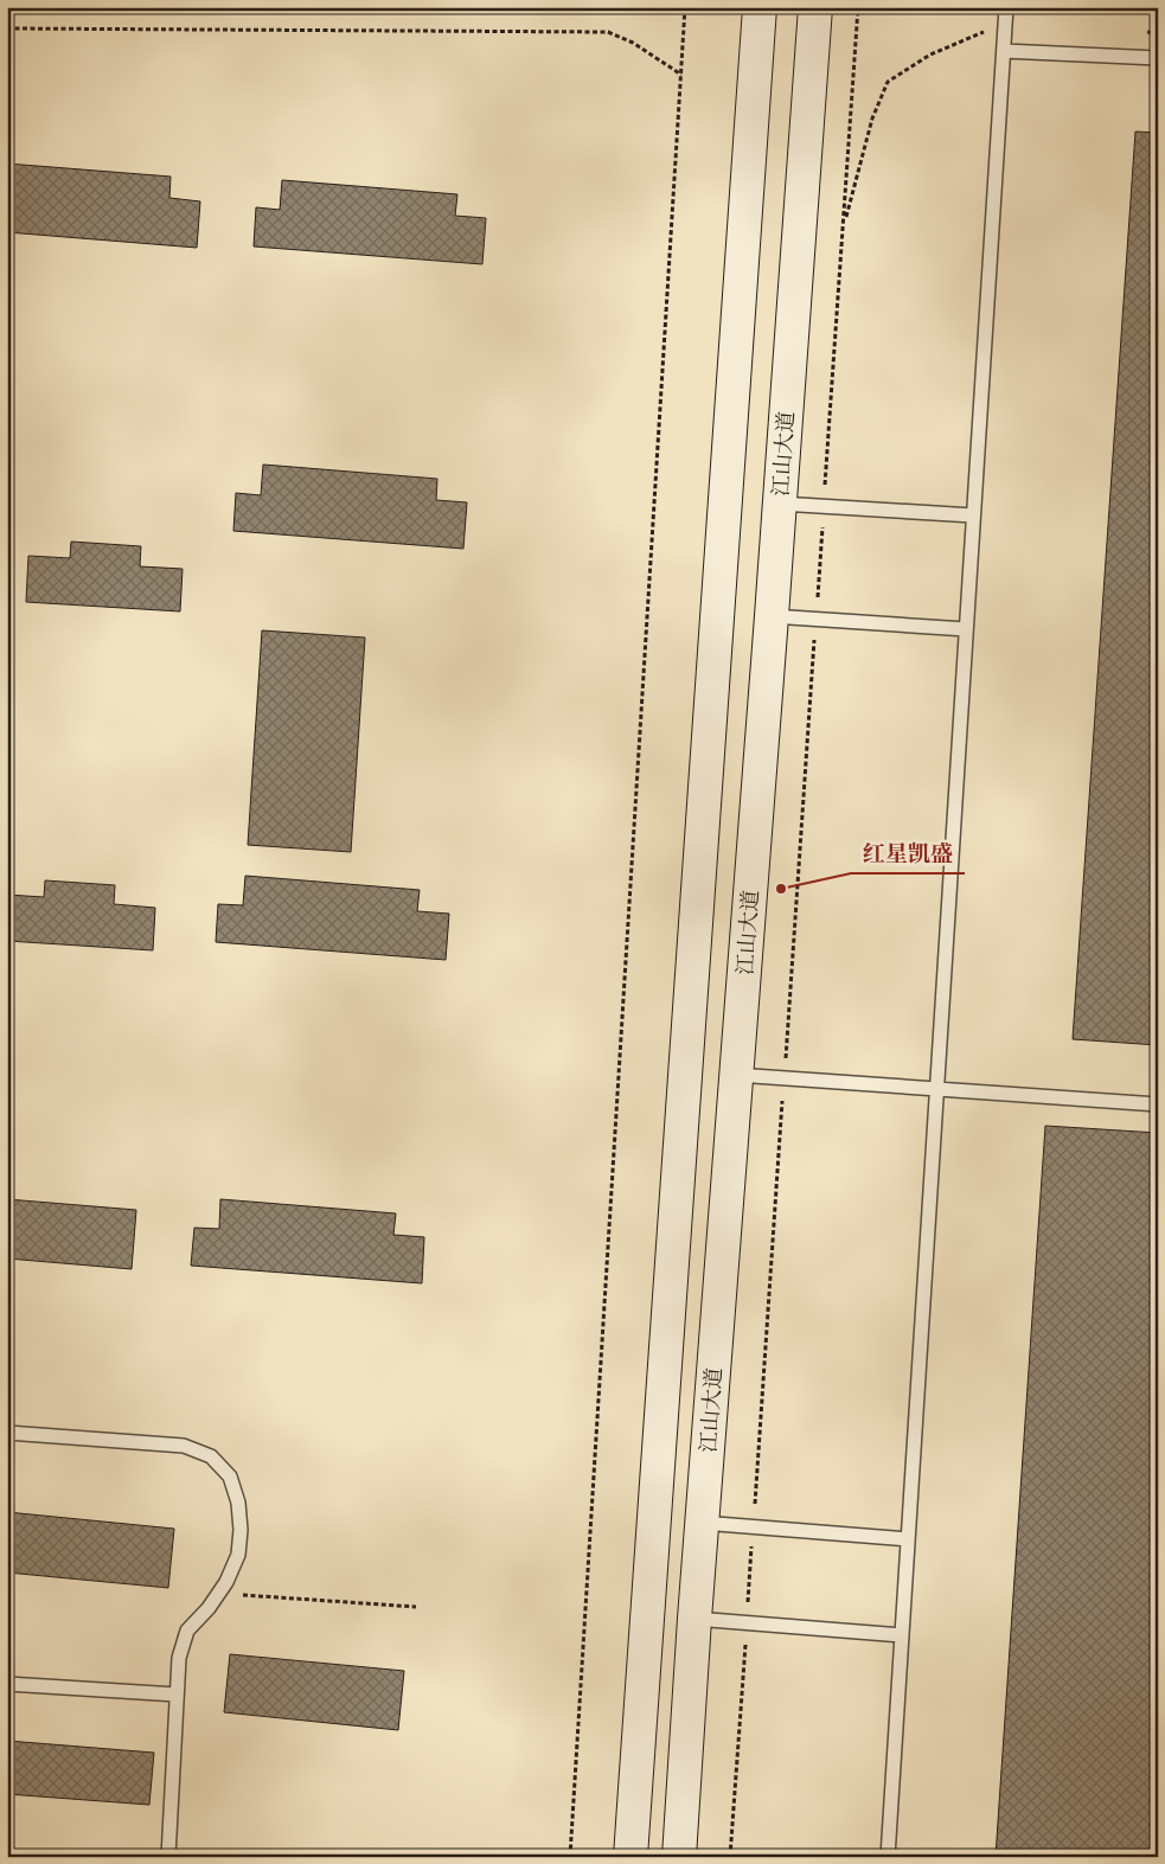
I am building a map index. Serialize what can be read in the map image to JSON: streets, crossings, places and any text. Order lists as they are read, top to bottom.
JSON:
{
  "streets": {
    "main road": ["江山大道"]
  },
  "places": ["红星凯盛"]
}
